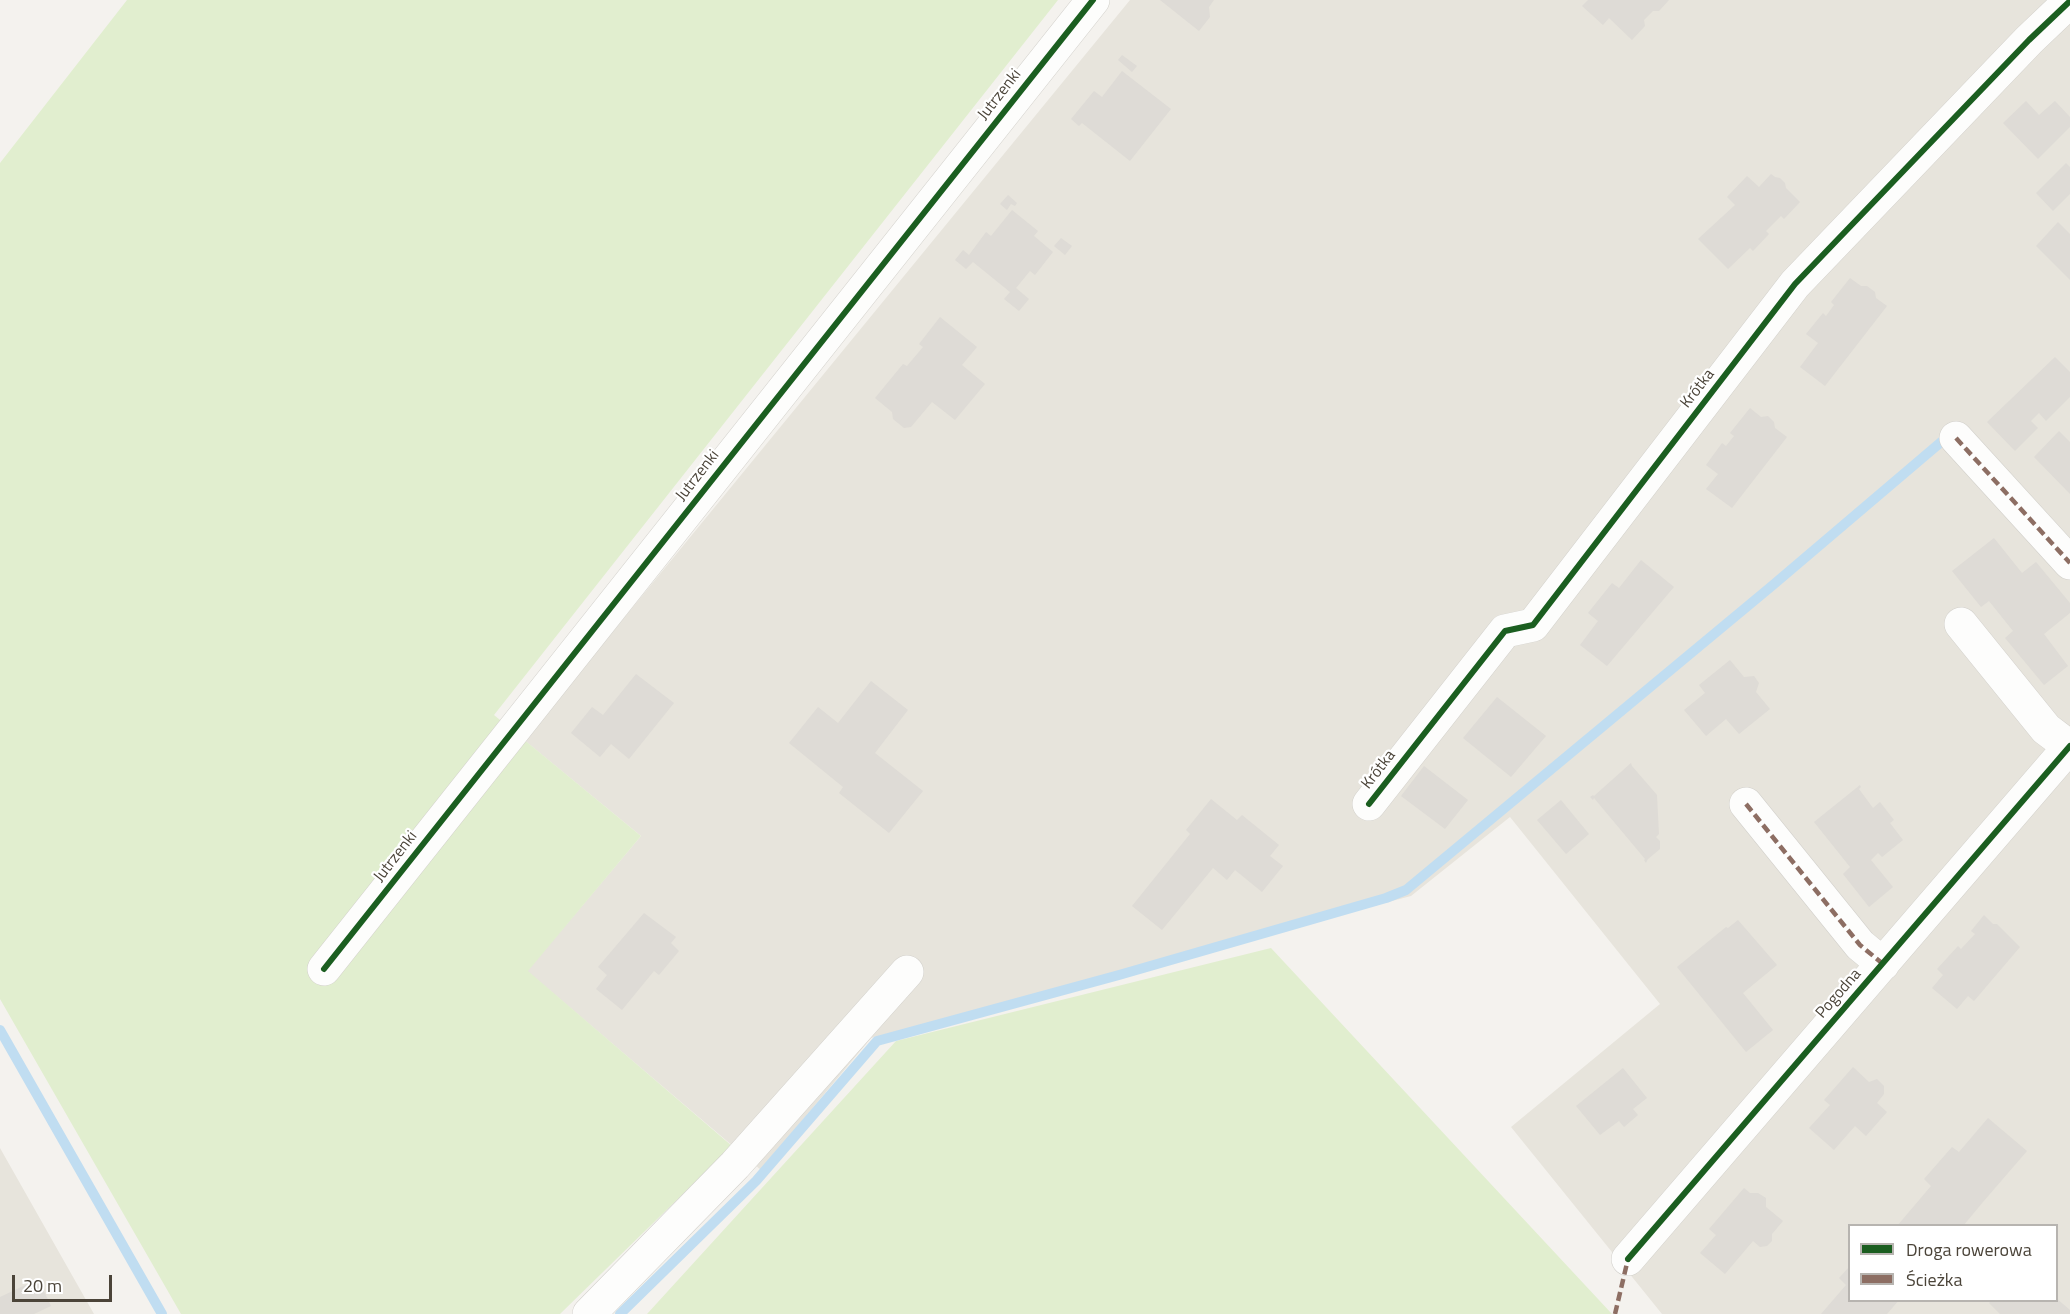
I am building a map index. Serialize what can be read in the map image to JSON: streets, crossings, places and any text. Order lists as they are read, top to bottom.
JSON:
{
  "streets": {
    "street": ["Jutrzenki", "Krótka", "Pogodna"]
  },
  "legend": ["Droga rowerowa", "Ścieżka"],
  "scale_bar": "20 m"
}
